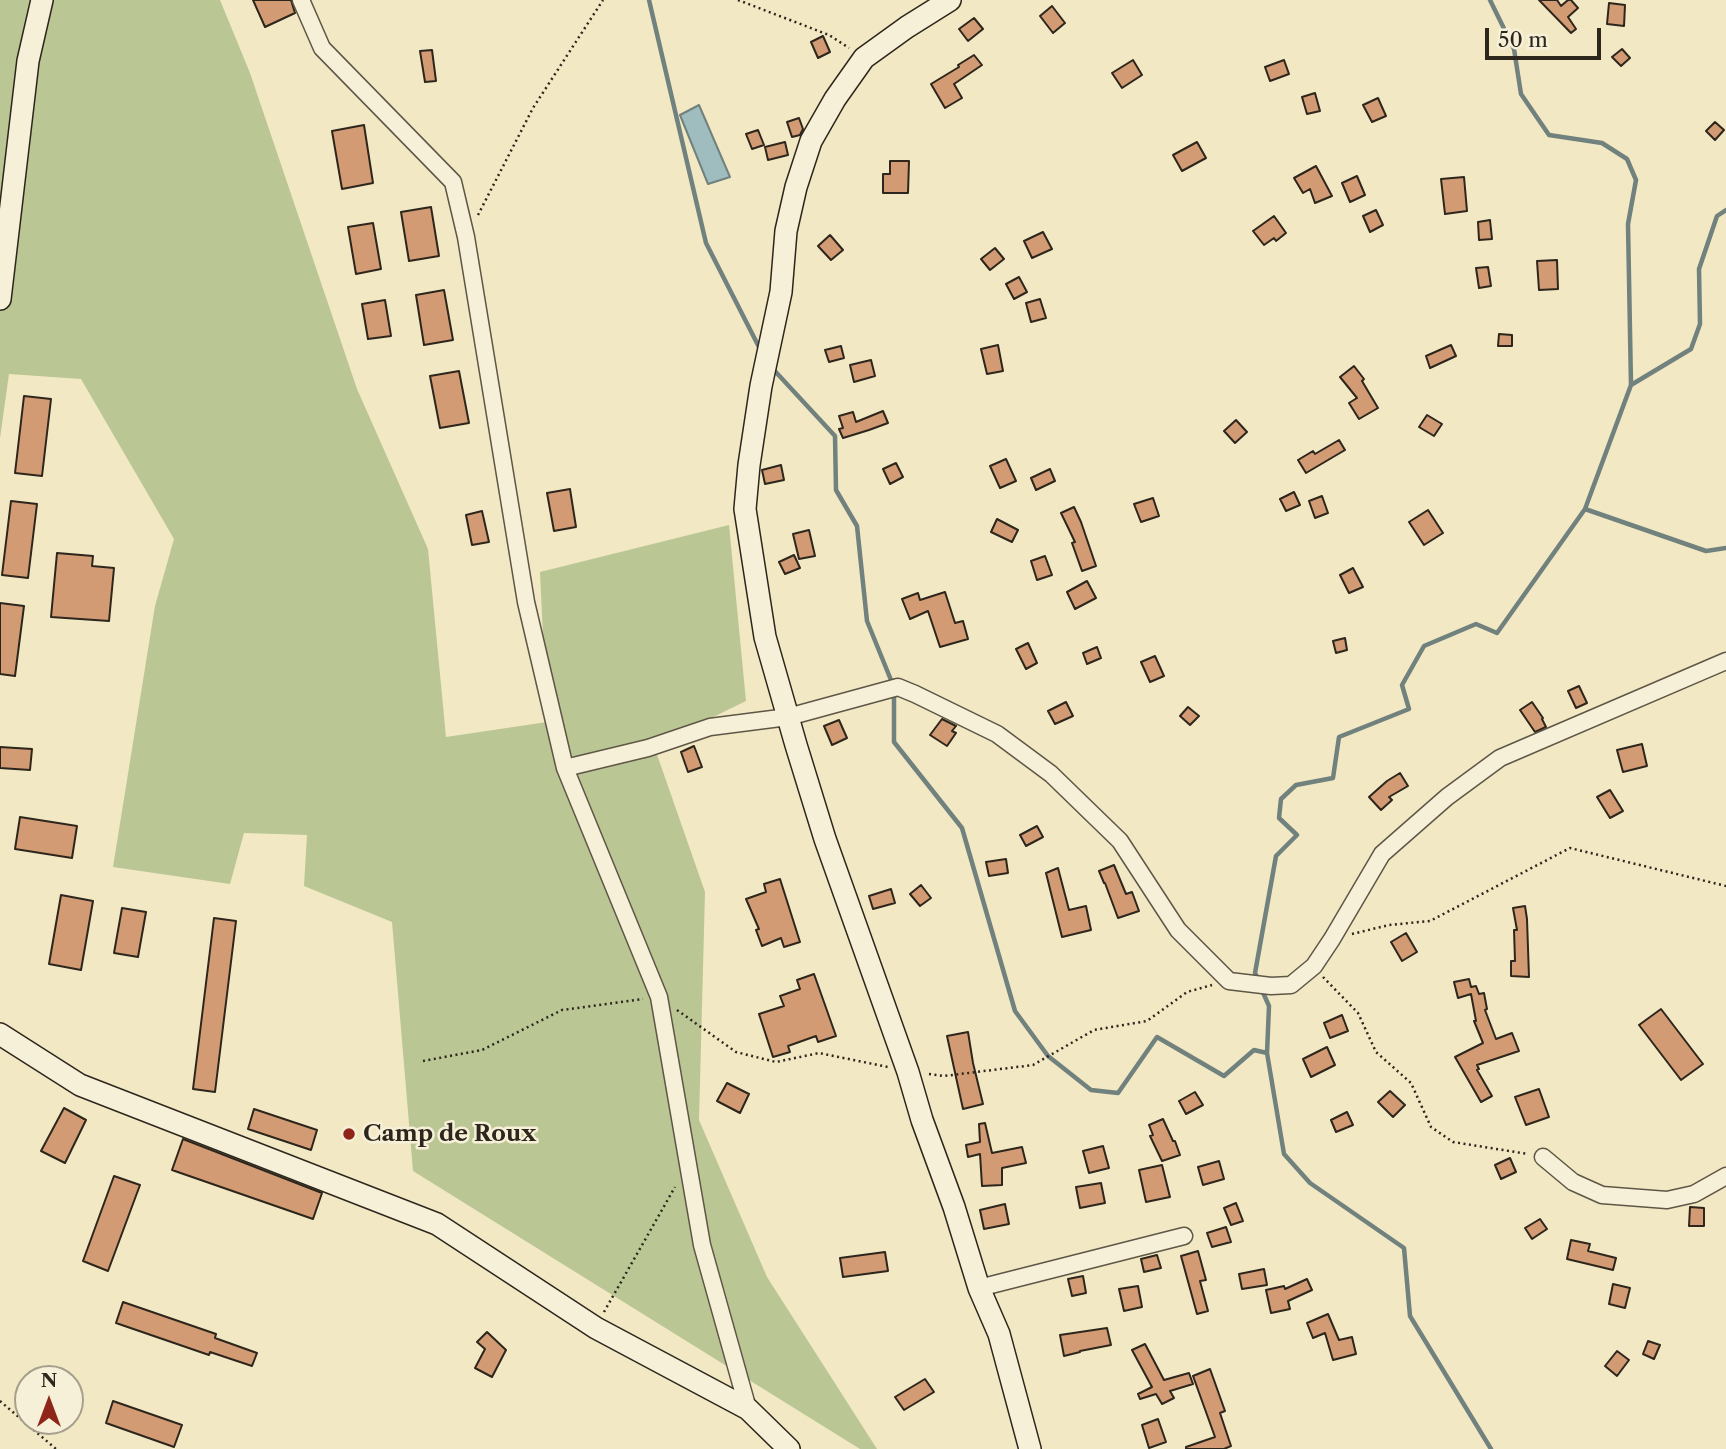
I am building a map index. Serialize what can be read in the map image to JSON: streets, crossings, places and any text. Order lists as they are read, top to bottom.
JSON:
{
  "places": ["Camp de Roux"],
  "scale_bar": "50 m",
  "north": "top"
}
